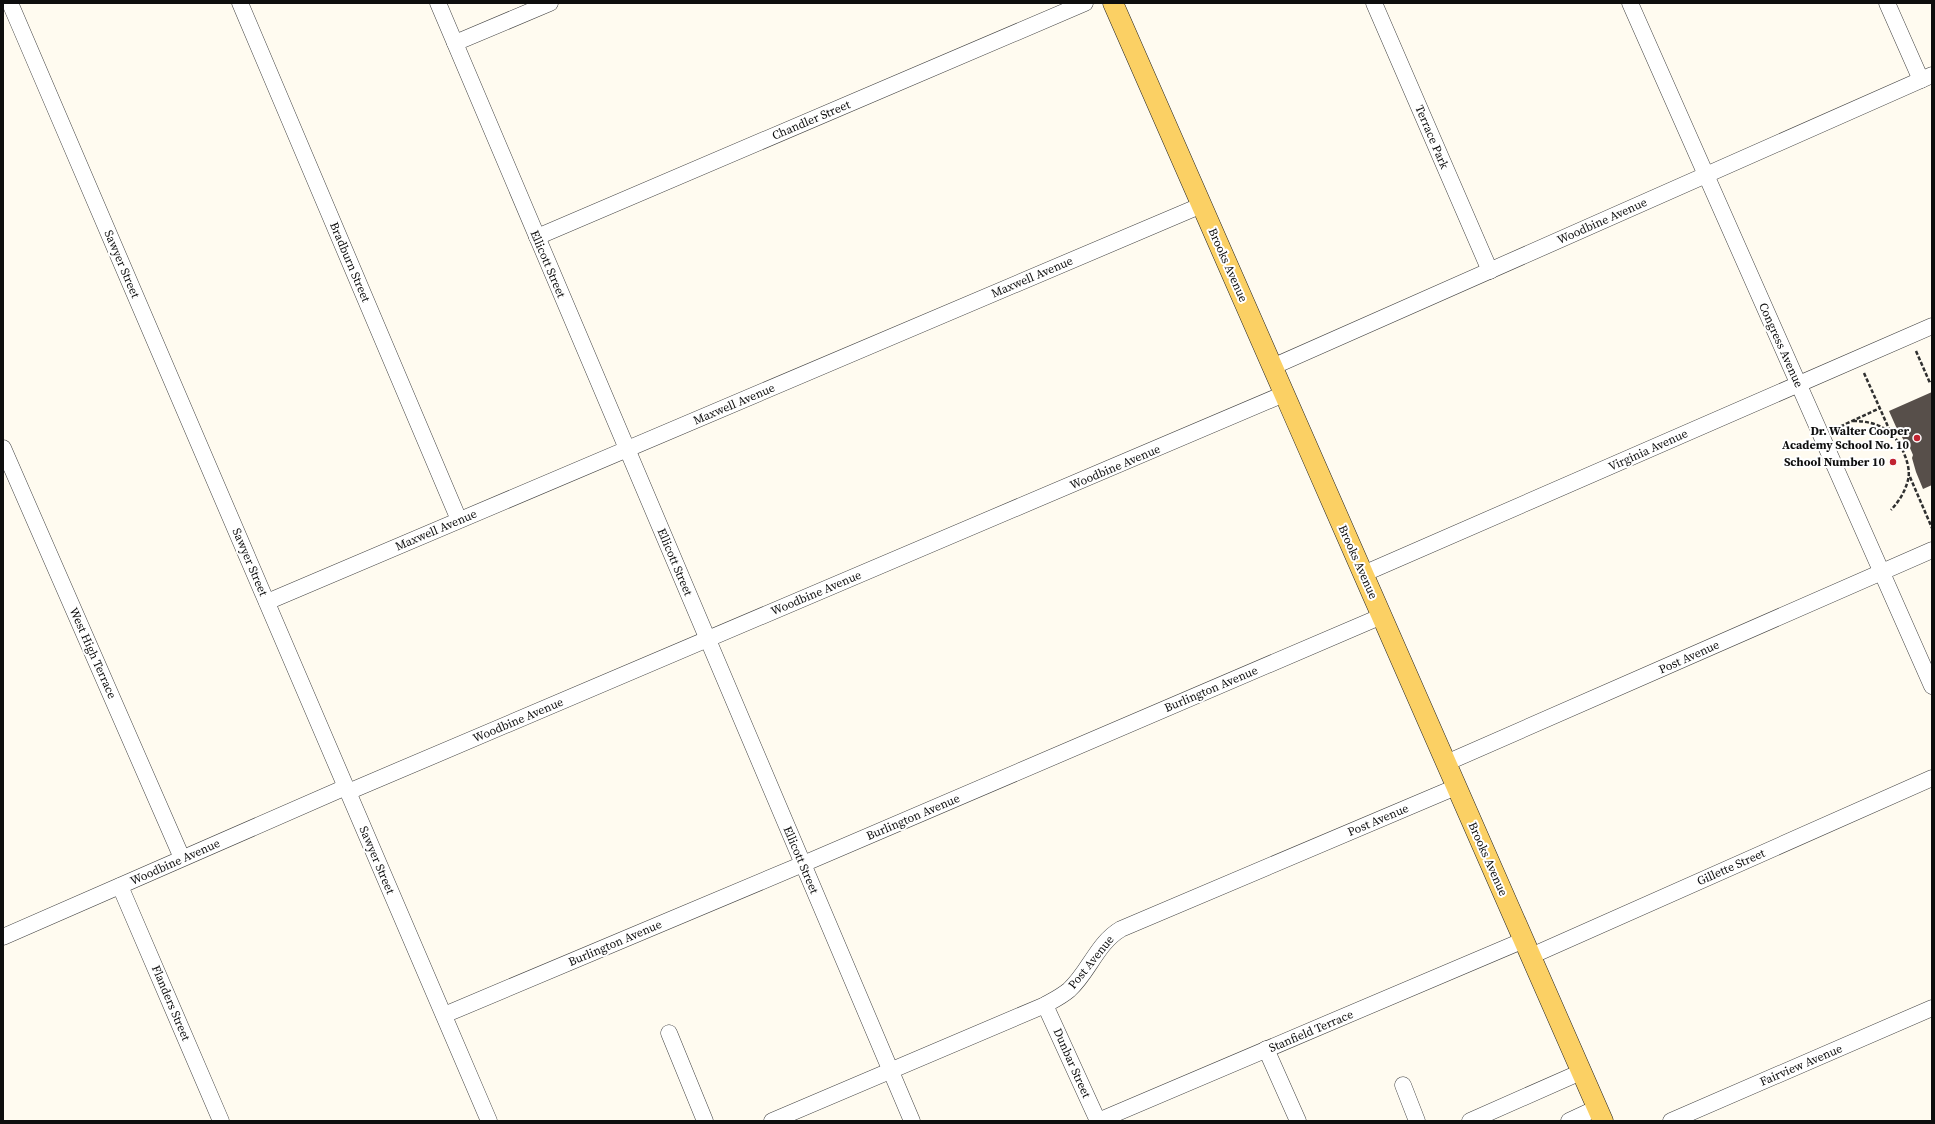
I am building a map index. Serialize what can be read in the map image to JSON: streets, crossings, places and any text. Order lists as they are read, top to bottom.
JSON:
{
  "streets": {
    "main road": ["Brooks Avenue"],
    "street": [
      "Chandler Street",
      "Terrace Park",
      "Woodbine Avenue",
      "Bradburn Street",
      "Sawyer Street",
      "Ellicott Street",
      "Maxwell Avenue",
      "Congress Avenue",
      "Virginia Avenue",
      "West High Terrace",
      "Post Avenue",
      "Burlington Avenue",
      "Gillette Street",
      "Flanders Street",
      "Stanfield Terrace",
      "Dunbar Street",
      "Fairview Avenue"
    ]
  },
  "crossings": [
    ["Chandler Street", "Ellicott Street"],
    ["Terrace Park", "Woodbine Avenue"],
    ["Woodbine Avenue", "Sawyer Street"],
    ["Woodbine Avenue", "Ellicott Street"],
    ["Woodbine Avenue", "Brooks Avenue"],
    ["Woodbine Avenue", "Congress Avenue"],
    ["Woodbine Avenue", "West High Terrace"],
    ["Woodbine Avenue", "Flanders Street"],
    ["Bradburn Street", "Maxwell Avenue"],
    ["Sawyer Street", "Maxwell Avenue"],
    ["Sawyer Street", "Burlington Avenue"],
    ["Ellicott Street", "Maxwell Avenue"],
    ["Ellicott Street", "Post Avenue"],
    ["Ellicott Street", "Burlington Avenue"],
    ["Brooks Avenue", "Maxwell Avenue"],
    ["Brooks Avenue", "Virginia Avenue"],
    ["Brooks Avenue", "Post Avenue"],
    ["Brooks Avenue", "Burlington Avenue"],
    ["Brooks Avenue", "Gillette Street"],
    ["Brooks Avenue", "Stanfield Terrace"],
    ["Congress Avenue", "Virginia Avenue"],
    ["Congress Avenue", "Post Avenue"],
    ["Post Avenue", "Dunbar Street"],
    ["Gillette Street", "Stanfield Terrace"],
    ["Stanfield Terrace", "Dunbar Street"]
  ],
  "places": ["Dr. Walter Cooper Academy School No. 10", "School Number 10"]
}
